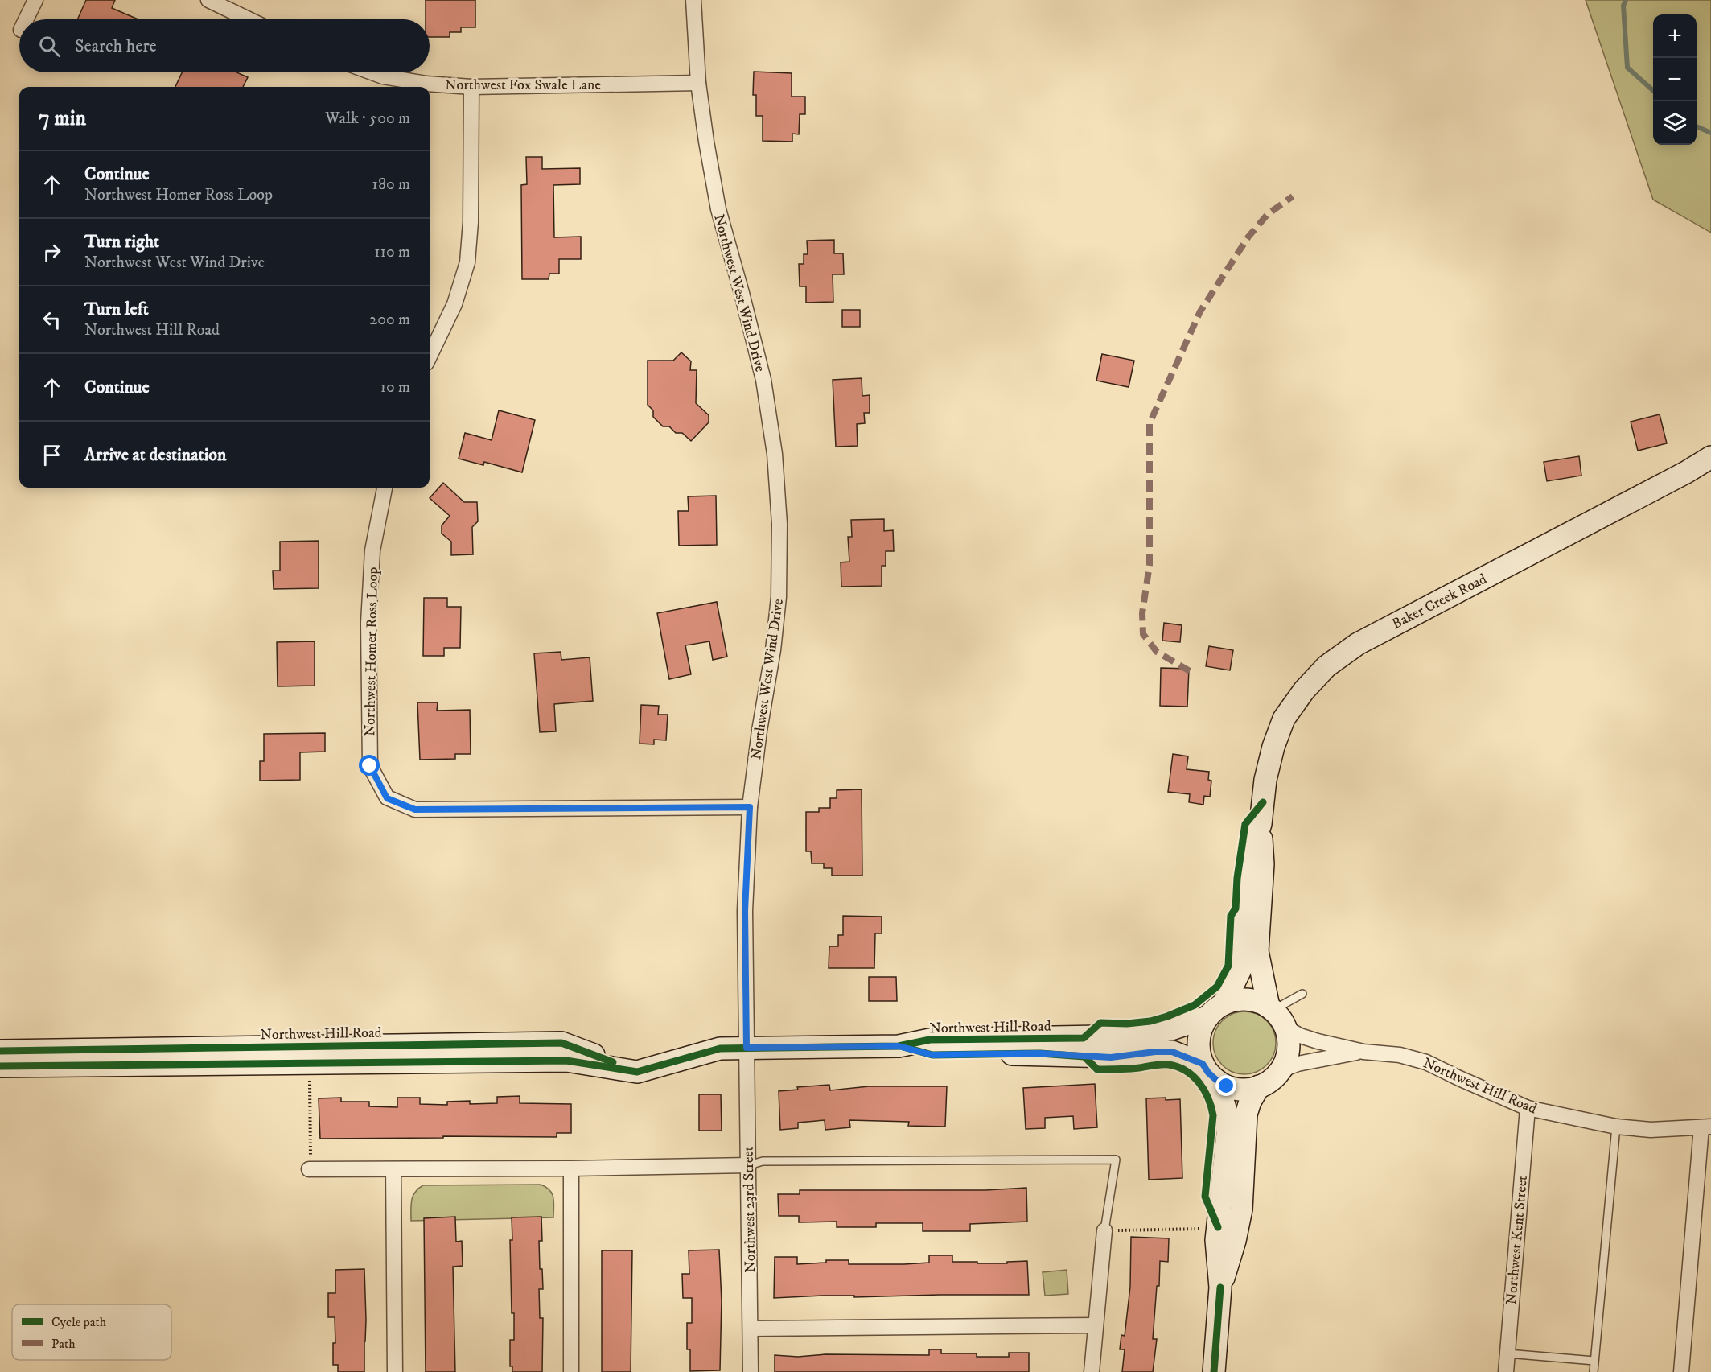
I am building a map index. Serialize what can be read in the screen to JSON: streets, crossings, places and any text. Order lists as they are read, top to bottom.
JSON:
{
  "streets": {
    "main road": ["Baker Creek Road", "Northwest Hill Road"],
    "street": [
      "Northwest Fox Swale Lane",
      "Northwest West Wind Drive",
      "Northwest Homer Ross Loop",
      "Northwest 23rd Street",
      "Northwest Kent Street"
    ]
  },
  "crossings": [
    ["Northwest Fox Swale Lane", "Northwest West Wind Drive"],
    ["Northwest West Wind Drive", "Northwest Homer Ross Loop"],
    ["Northwest West Wind Drive", "Northwest Hill Road"],
    ["Northwest West Wind Drive", "Northwest 23rd Street"],
    ["Baker Creek Road", "Northwest Hill Road"],
    ["Northwest Hill Road", "Northwest 23rd Street"],
    ["Northwest Hill Road", "Northwest Kent Street"]
  ],
  "legend": ["Cycle path", "Path"],
  "page": {
    "map_buttons": ["+", "−"],
    "search": "Search here",
    "heading": ["7 min", "Walk · 500 m"],
    "list": [
      ["Continue", "Northwest Homer Ross Loop", "180 m"],
      ["Turn right", "Northwest West Wind Drive", "110 m"],
      ["Turn left", "Northwest Hill Road", "200 m"],
      ["Continue", "10 m"],
      "Arrive at destination"
    ]
  }
}
